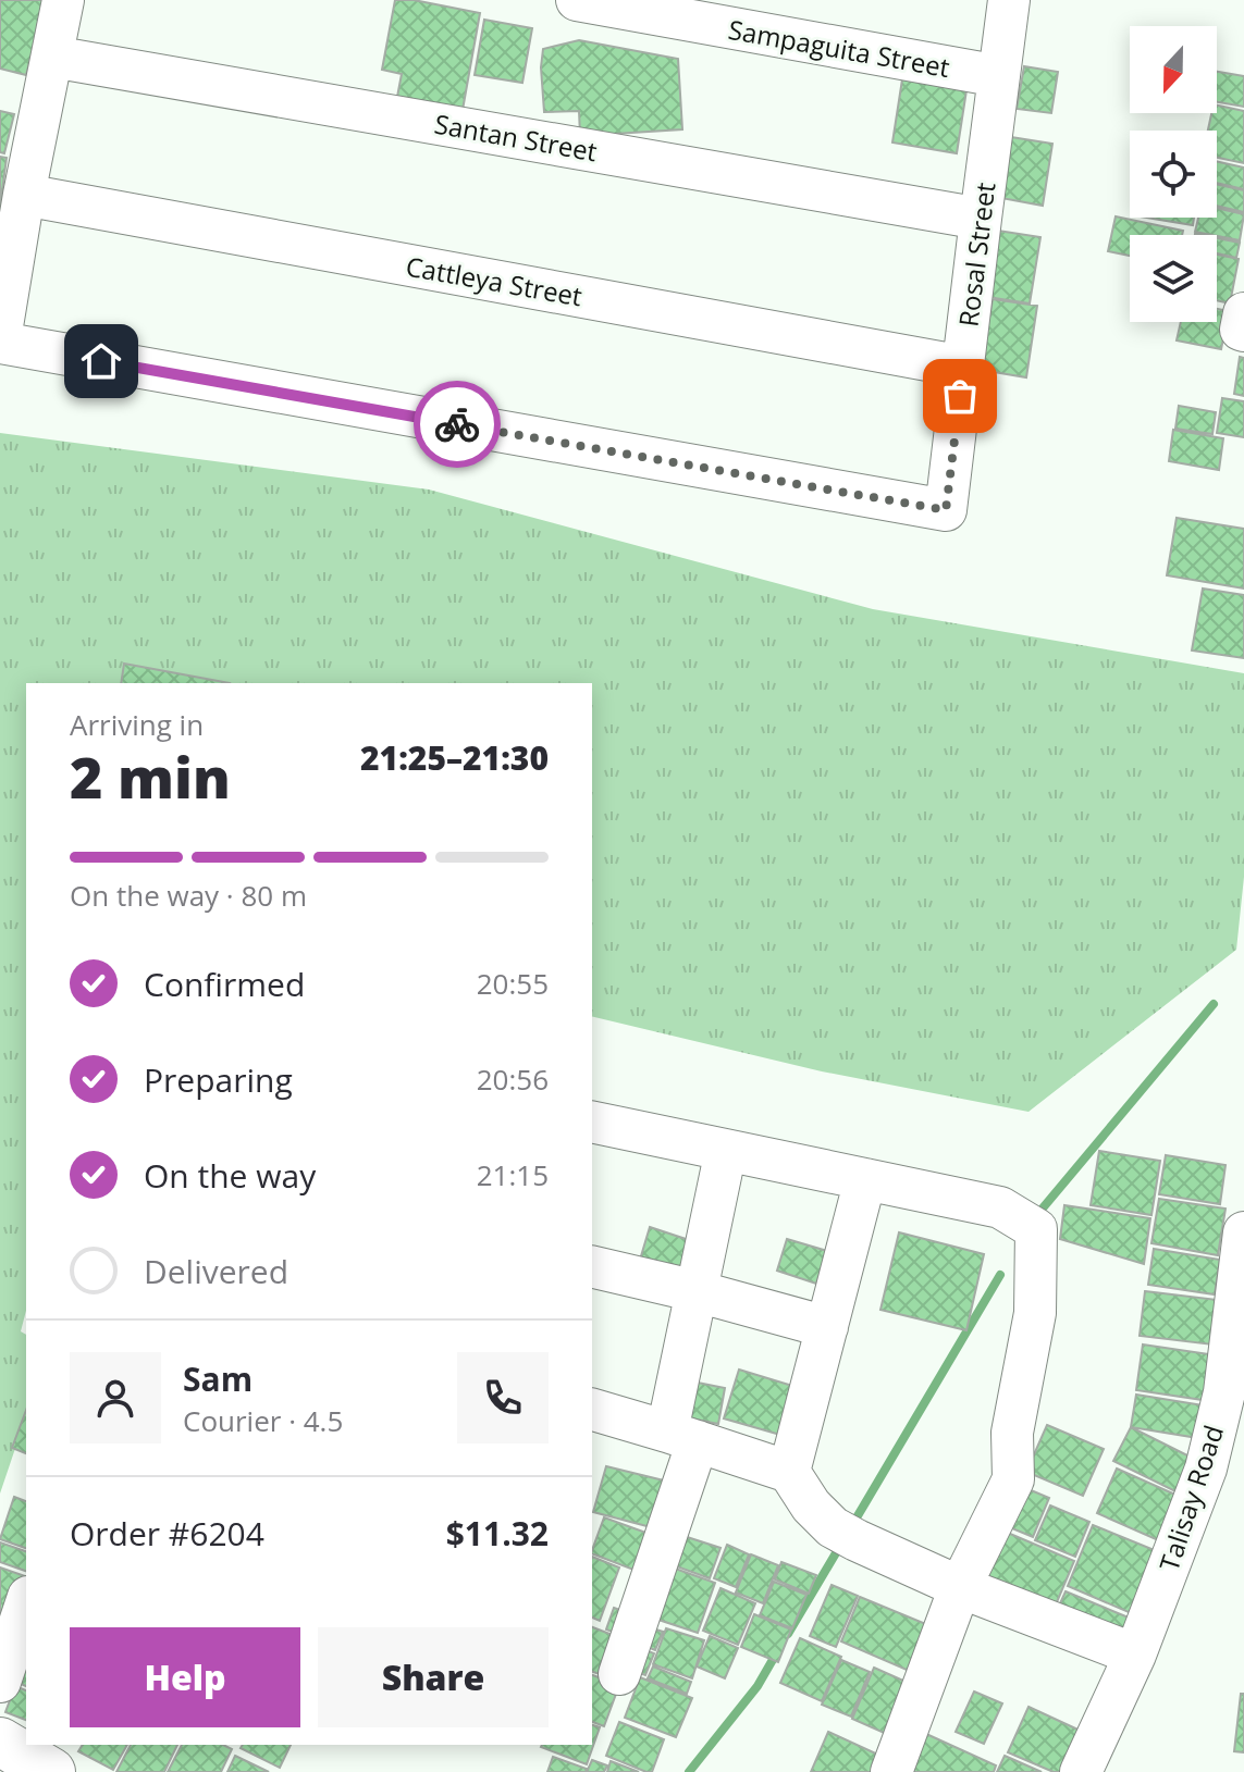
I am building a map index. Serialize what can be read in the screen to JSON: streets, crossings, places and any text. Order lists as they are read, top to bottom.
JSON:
{
  "streets": {
    "street": [
      "Sampaguita Street",
      "Santan Street",
      "Rosal Street",
      "Cattleya Street",
      "Talisay Road"
    ]
  },
  "crossings": [
    ["Sampaguita Street", "Rosal Street"],
    ["Santan Street", "Rosal Street"],
    ["Rosal Street", "Cattleya Street"]
  ],
  "north": "bottom",
  "page": {
    "heading": ["2 min", "Arriving in", "21:25–21:30"],
    "panel": [
      "Sam",
      "Courier · 4.5",
      "Order #6204",
      "$11.32"
    ],
    "bar": "On the way · 80 m",
    "list": [
      ["Confirmed", "20:55"],
      ["Preparing", "20:56"],
      ["On the way", "21:15"],
      "Delivered"
    ],
    "buttons": ["Help", "Share"]
  }
}
